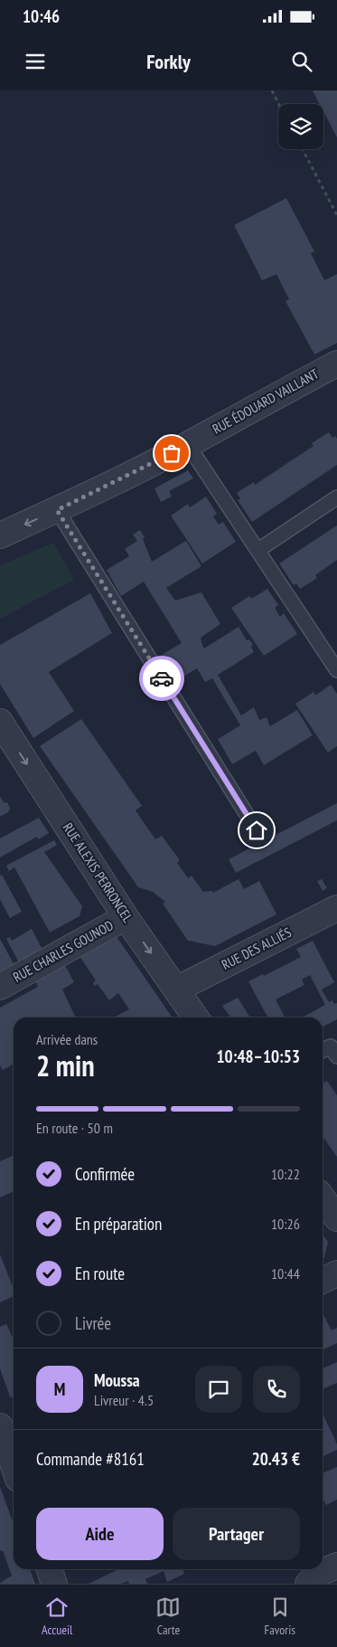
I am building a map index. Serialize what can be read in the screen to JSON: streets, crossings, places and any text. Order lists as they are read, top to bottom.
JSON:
{
  "streets": {
    "street": [
      "RUE ÉDOUARD VAILLANT",
      "RUE ALEXIS PERRONCEL",
      "RUE DES ALLIÉS",
      "RUE CHARLES GOUNOD"
    ]
  },
  "crossings": [
    ["RUE ALEXIS PERRONCEL", "RUE DES ALLIÉS"],
    ["RUE ALEXIS PERRONCEL", "RUE CHARLES GOUNOD"]
  ],
  "one_way": ["RUE ALEXIS PERRONCEL"],
  "page": {
    "status": "10:46",
    "header": "Forkly",
    "heading": ["2 min", "Arrivée dans", "10:48–10:53"],
    "panel": [
      "Moussa",
      "Livreur · 4.5",
      "Commande #8161",
      "20.43 €"
    ],
    "bar": "En route · 50 m",
    "list": [
      ["Confirmée", "10:22"],
      ["En préparation", "10:26"],
      ["En route", "10:44"],
      "Livrée"
    ],
    "round": "M",
    "buttons": ["Aide", "Partager"],
    "tabs": ["Accueil", "Carte", "Favoris"]
  }
}
